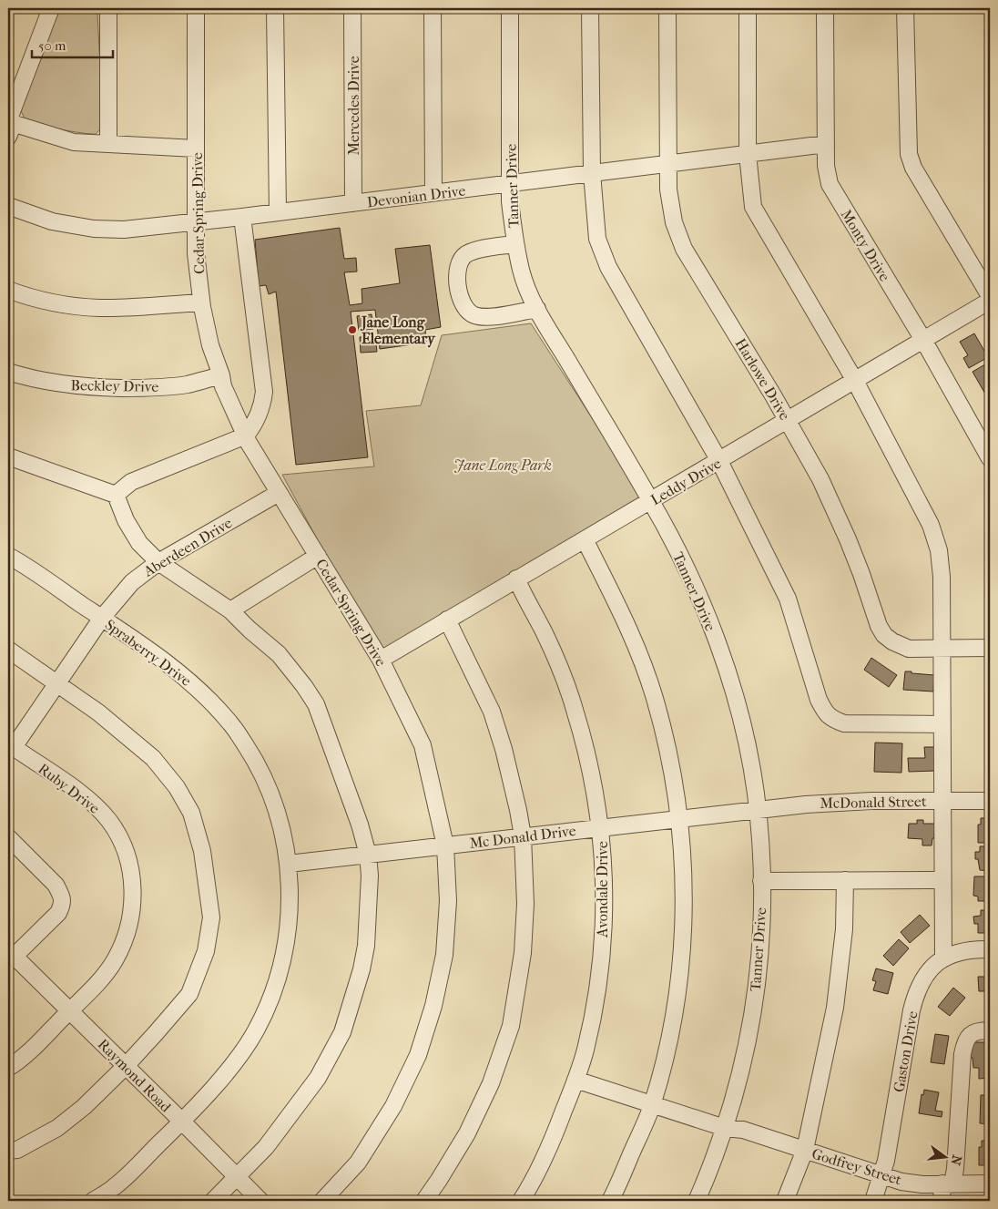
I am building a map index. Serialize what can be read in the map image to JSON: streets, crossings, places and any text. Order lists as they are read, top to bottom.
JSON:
{
  "streets": {
    "street": [
      "Mercedes Drive",
      "Tanner Drive",
      "Devonian Drive",
      "Cedar Spring Drive",
      "Monty Drive",
      "Harlowe Drive",
      "Beckley Drive",
      "Leddy Drive",
      "Aberdeen Drive",
      "Spraberry Drive",
      "Ruby Drive",
      "McDonald Street",
      "Mc Donald Drive",
      "Avondale Drive",
      "Gaston Drive",
      "Raymond Road",
      "Godfrey Street"
    ]
  },
  "crossings": [
    ["Mercedes Drive", "Devonian Drive"],
    ["Tanner Drive", "Devonian Drive"],
    ["Tanner Drive", "Leddy Drive"],
    ["Tanner Drive", "McDonald Street"],
    ["Tanner Drive", "Mc Donald Drive"],
    ["Tanner Drive", "Godfrey Street"],
    ["Devonian Drive", "Cedar Spring Drive"],
    ["Devonian Drive", "Monty Drive"],
    ["Devonian Drive", "Harlowe Drive"],
    ["Cedar Spring Drive", "Beckley Drive"],
    ["Cedar Spring Drive", "Leddy Drive"],
    ["Cedar Spring Drive", "Aberdeen Drive"],
    ["Cedar Spring Drive", "Mc Donald Drive"],
    ["Monty Drive", "Leddy Drive"],
    ["Harlowe Drive", "Leddy Drive"],
    ["Leddy Drive", "Avondale Drive"],
    ["Aberdeen Drive", "Spraberry Drive"],
    ["Aberdeen Drive", "Ruby Drive"],
    ["Spraberry Drive", "Mc Donald Drive"],
    ["Spraberry Drive", "Raymond Road"],
    ["Ruby Drive", "Raymond Road"],
    ["McDonald Street", "Mc Donald Drive"],
    ["Mc Donald Drive", "Avondale Drive"],
    ["Gaston Drive", "Godfrey Street"]
  ],
  "parks": ["Jane Long Park"],
  "places": ["Jane Long Elementary"],
  "scale_bar": "50 m",
  "north": "right"
}
